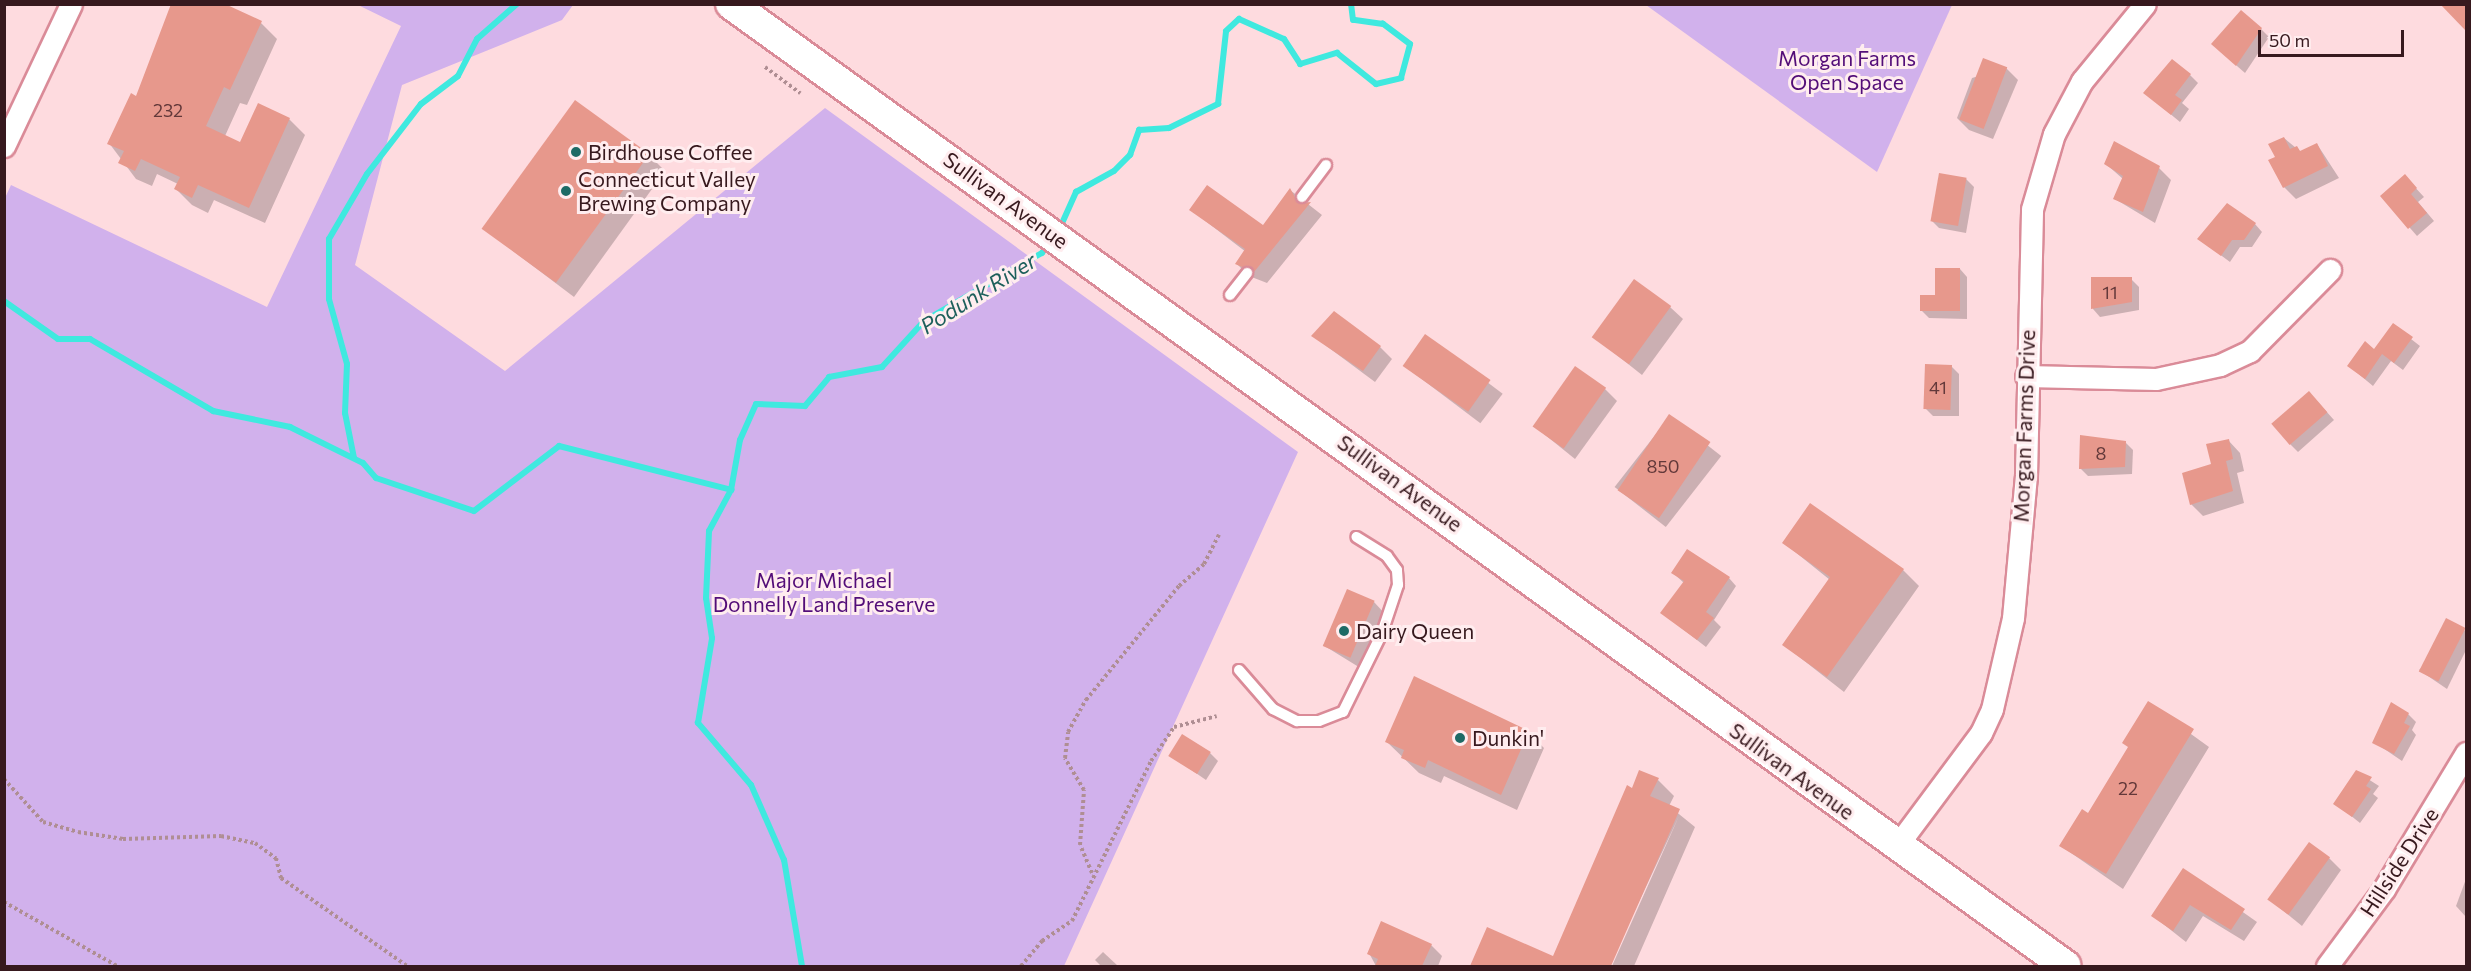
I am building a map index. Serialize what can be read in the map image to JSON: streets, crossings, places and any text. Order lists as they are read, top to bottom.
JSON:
{
  "streets": {
    "main road": ["Sullivan Avenue"],
    "street": ["Morgan Farms Drive", "Hillside Drive"]
  },
  "crossings": [
    ["Sullivan Avenue", "Morgan Farms Drive"]
  ],
  "water": ["Podunk River"],
  "parks": ["Morgan Farms Open Space", "Major Michael Donnelly Land Preserve"],
  "places": [
    "Birdhouse Coffee",
    "Connecticut Valley Brewing Company",
    "Dairy Queen",
    "Dunkin'"
  ],
  "house_numbers": [
    "232",
    "11",
    "41",
    "8",
    "850",
    "22"
  ],
  "scale_bar": "50 m"
}
